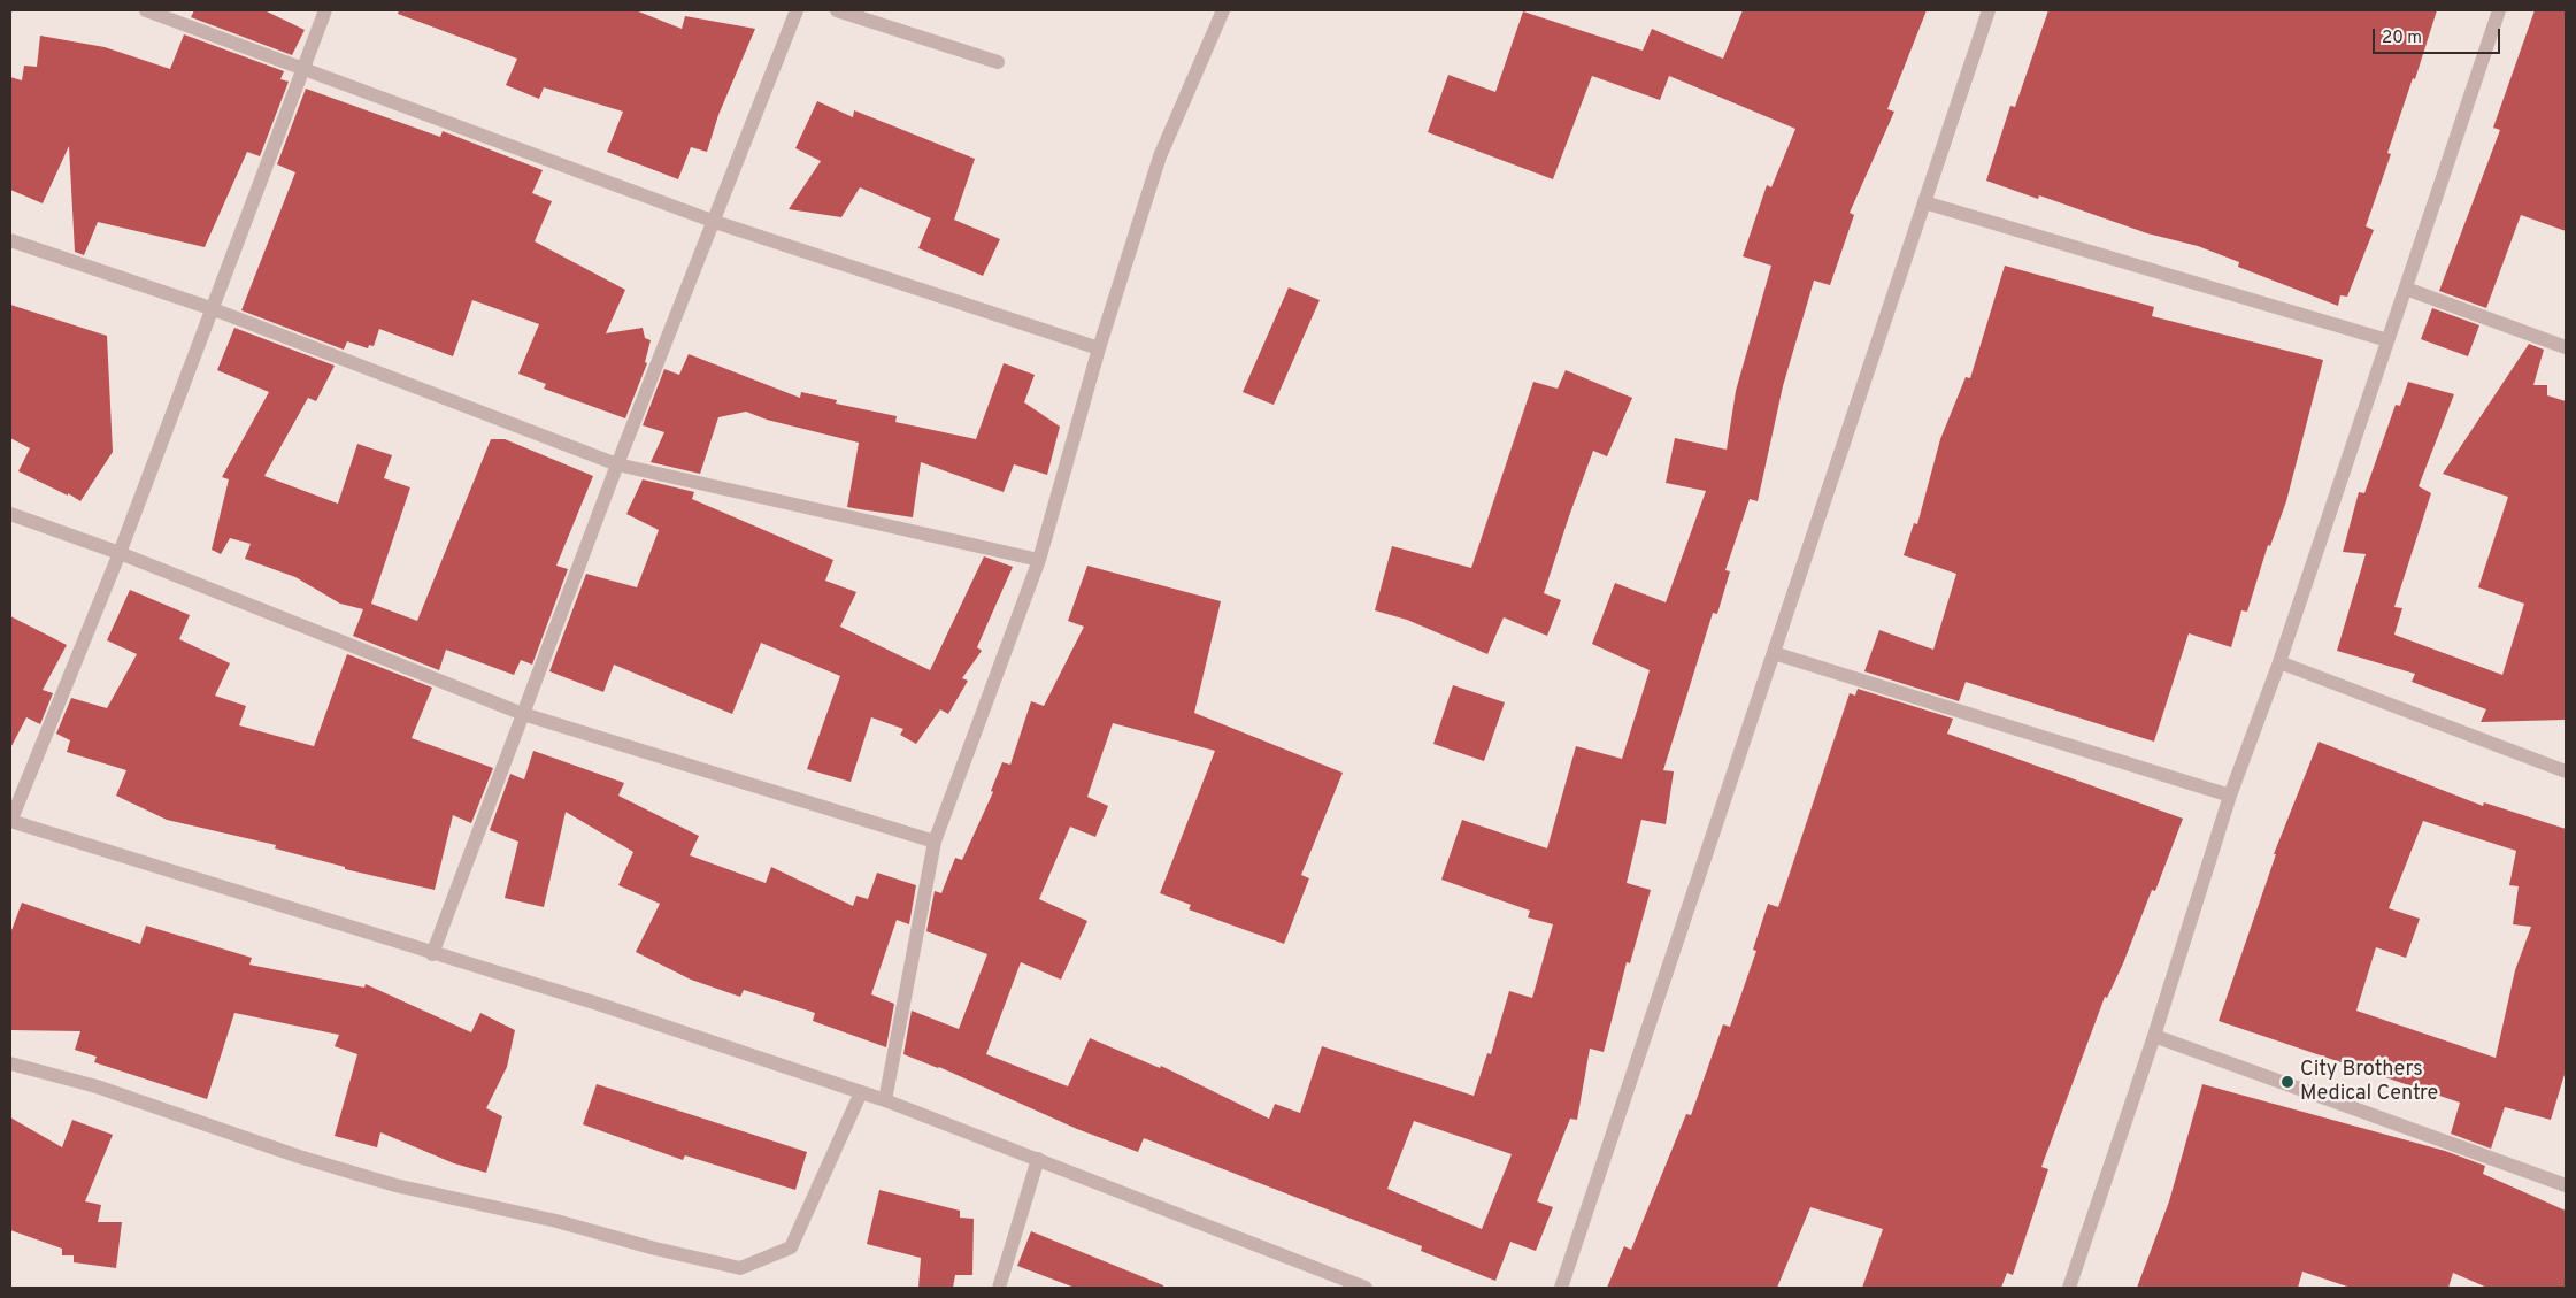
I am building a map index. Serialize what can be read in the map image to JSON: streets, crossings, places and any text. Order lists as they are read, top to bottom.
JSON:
{
  "places": ["City Brothers Medical Centre"],
  "scale_bar": "20 m"
}
